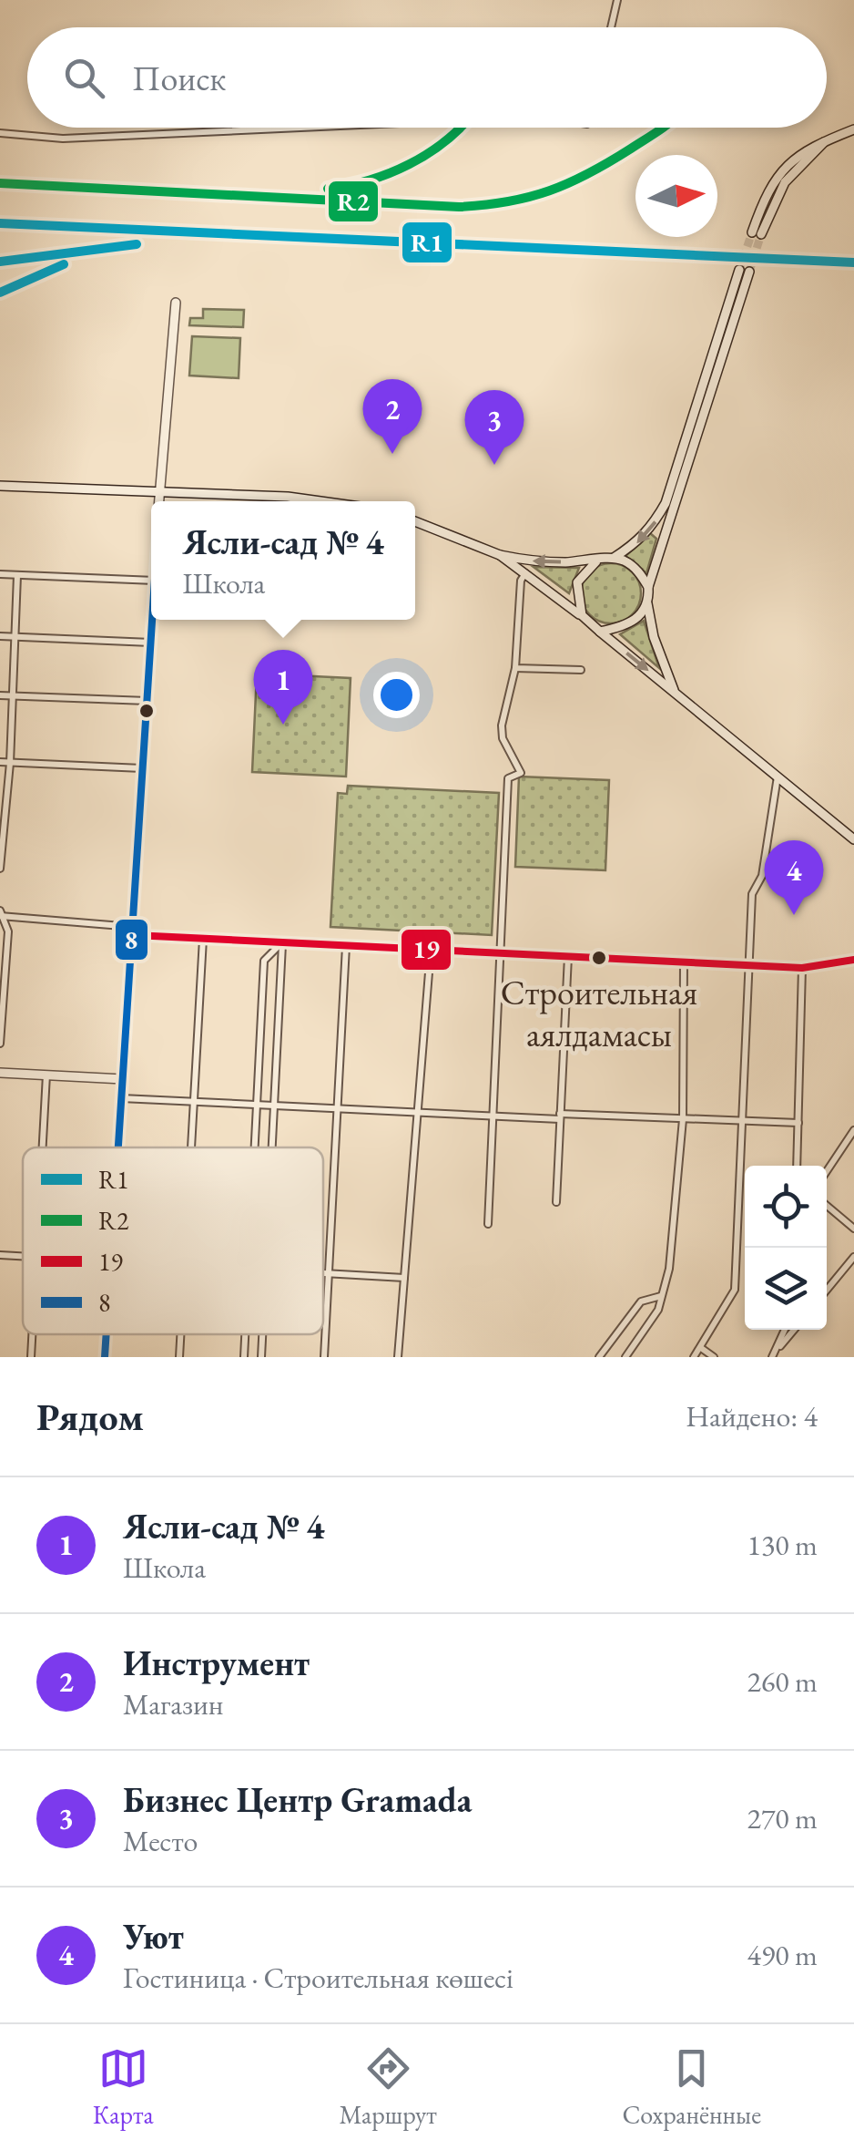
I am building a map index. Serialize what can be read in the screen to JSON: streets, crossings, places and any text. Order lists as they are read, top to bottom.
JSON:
{
  "places": ["Строительная аялдамасы"],
  "lines": [
    "transit line R2",
    "transit line R1",
    "transit line 8",
    "transit line 19"
  ],
  "legend": [
    "R1",
    "R2",
    "19",
    "8"
  ],
  "north": "right",
  "page": {
    "search": "Поиск",
    "pins": [
      "2",
      "3",
      "1",
      "4"
    ],
    "popup": ["Ясли-сад № 4", "Школа"],
    "heading": ["Рядом", "Найдено: 4"],
    "list": [
      {
        "mark": "1",
        "name": "Ясли-сад № 4",
        "note": "Школа",
        "value": "130 m"
      },
      {
        "mark": "2",
        "name": "Инструмент",
        "note": "Магазин",
        "value": "260 m"
      },
      {
        "mark": "3",
        "name": "Бизнес Центр Gramada",
        "note": "Место",
        "value": "270 m"
      },
      {
        "mark": "4",
        "name": "Уют",
        "note": "Гостиница · Строительная көшесі",
        "value": "490 m"
      }
    ],
    "nav": ["Карта", "Маршрут", "Сохранённые"]
  }
}
